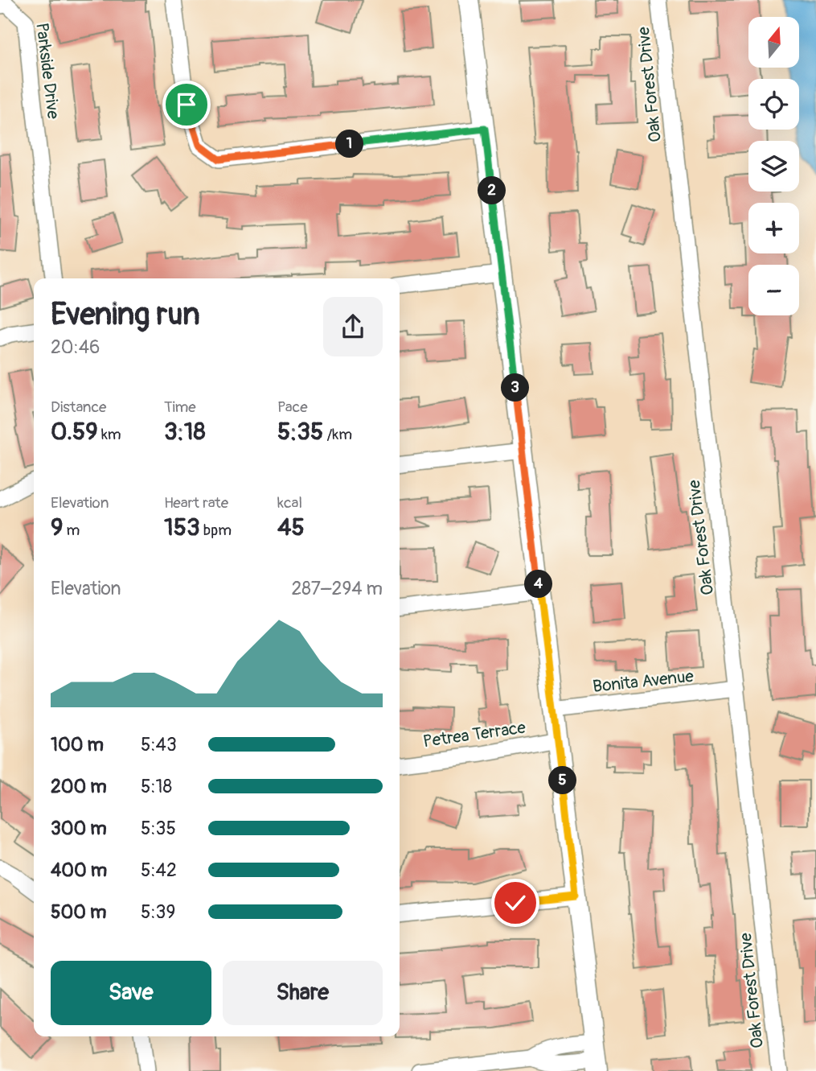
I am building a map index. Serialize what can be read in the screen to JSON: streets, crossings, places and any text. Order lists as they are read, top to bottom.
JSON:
{
  "streets": {
    "street": [
      "Parkside Drive",
      "Oak Forest Drive",
      "Bonita Avenue",
      "Petrea Terrace"
    ]
  },
  "crossings": [
    ["Oak Forest Drive", "Bonita Avenue"]
  ],
  "north": "top",
  "page": {
    "map_buttons": ["+", "−"],
    "pins": [
      "1",
      "2",
      "3",
      "4",
      "5"
    ],
    "heading": ["Evening run", "20:46"],
    "stats": [
      ["Distance", "0.59 km"],
      ["Time", "3:18"],
      ["Pace", "5:35 /km"],
      ["Elevation", "9 m"],
      ["Heart rate", "153 bpm"],
      ["kcal", "45"]
    ],
    "chart": ["Elevation", "287–294 m"],
    "list": [
      {
        "name": "100 m",
        "note": "5:43"
      },
      {
        "name": "200 m",
        "note": "5:18"
      },
      {
        "name": "300 m",
        "note": "5:35"
      },
      {
        "name": "400 m",
        "note": "5:42"
      },
      {
        "name": "500 m",
        "note": "5:39"
      }
    ],
    "buttons": ["Save", "Share"]
  }
}
